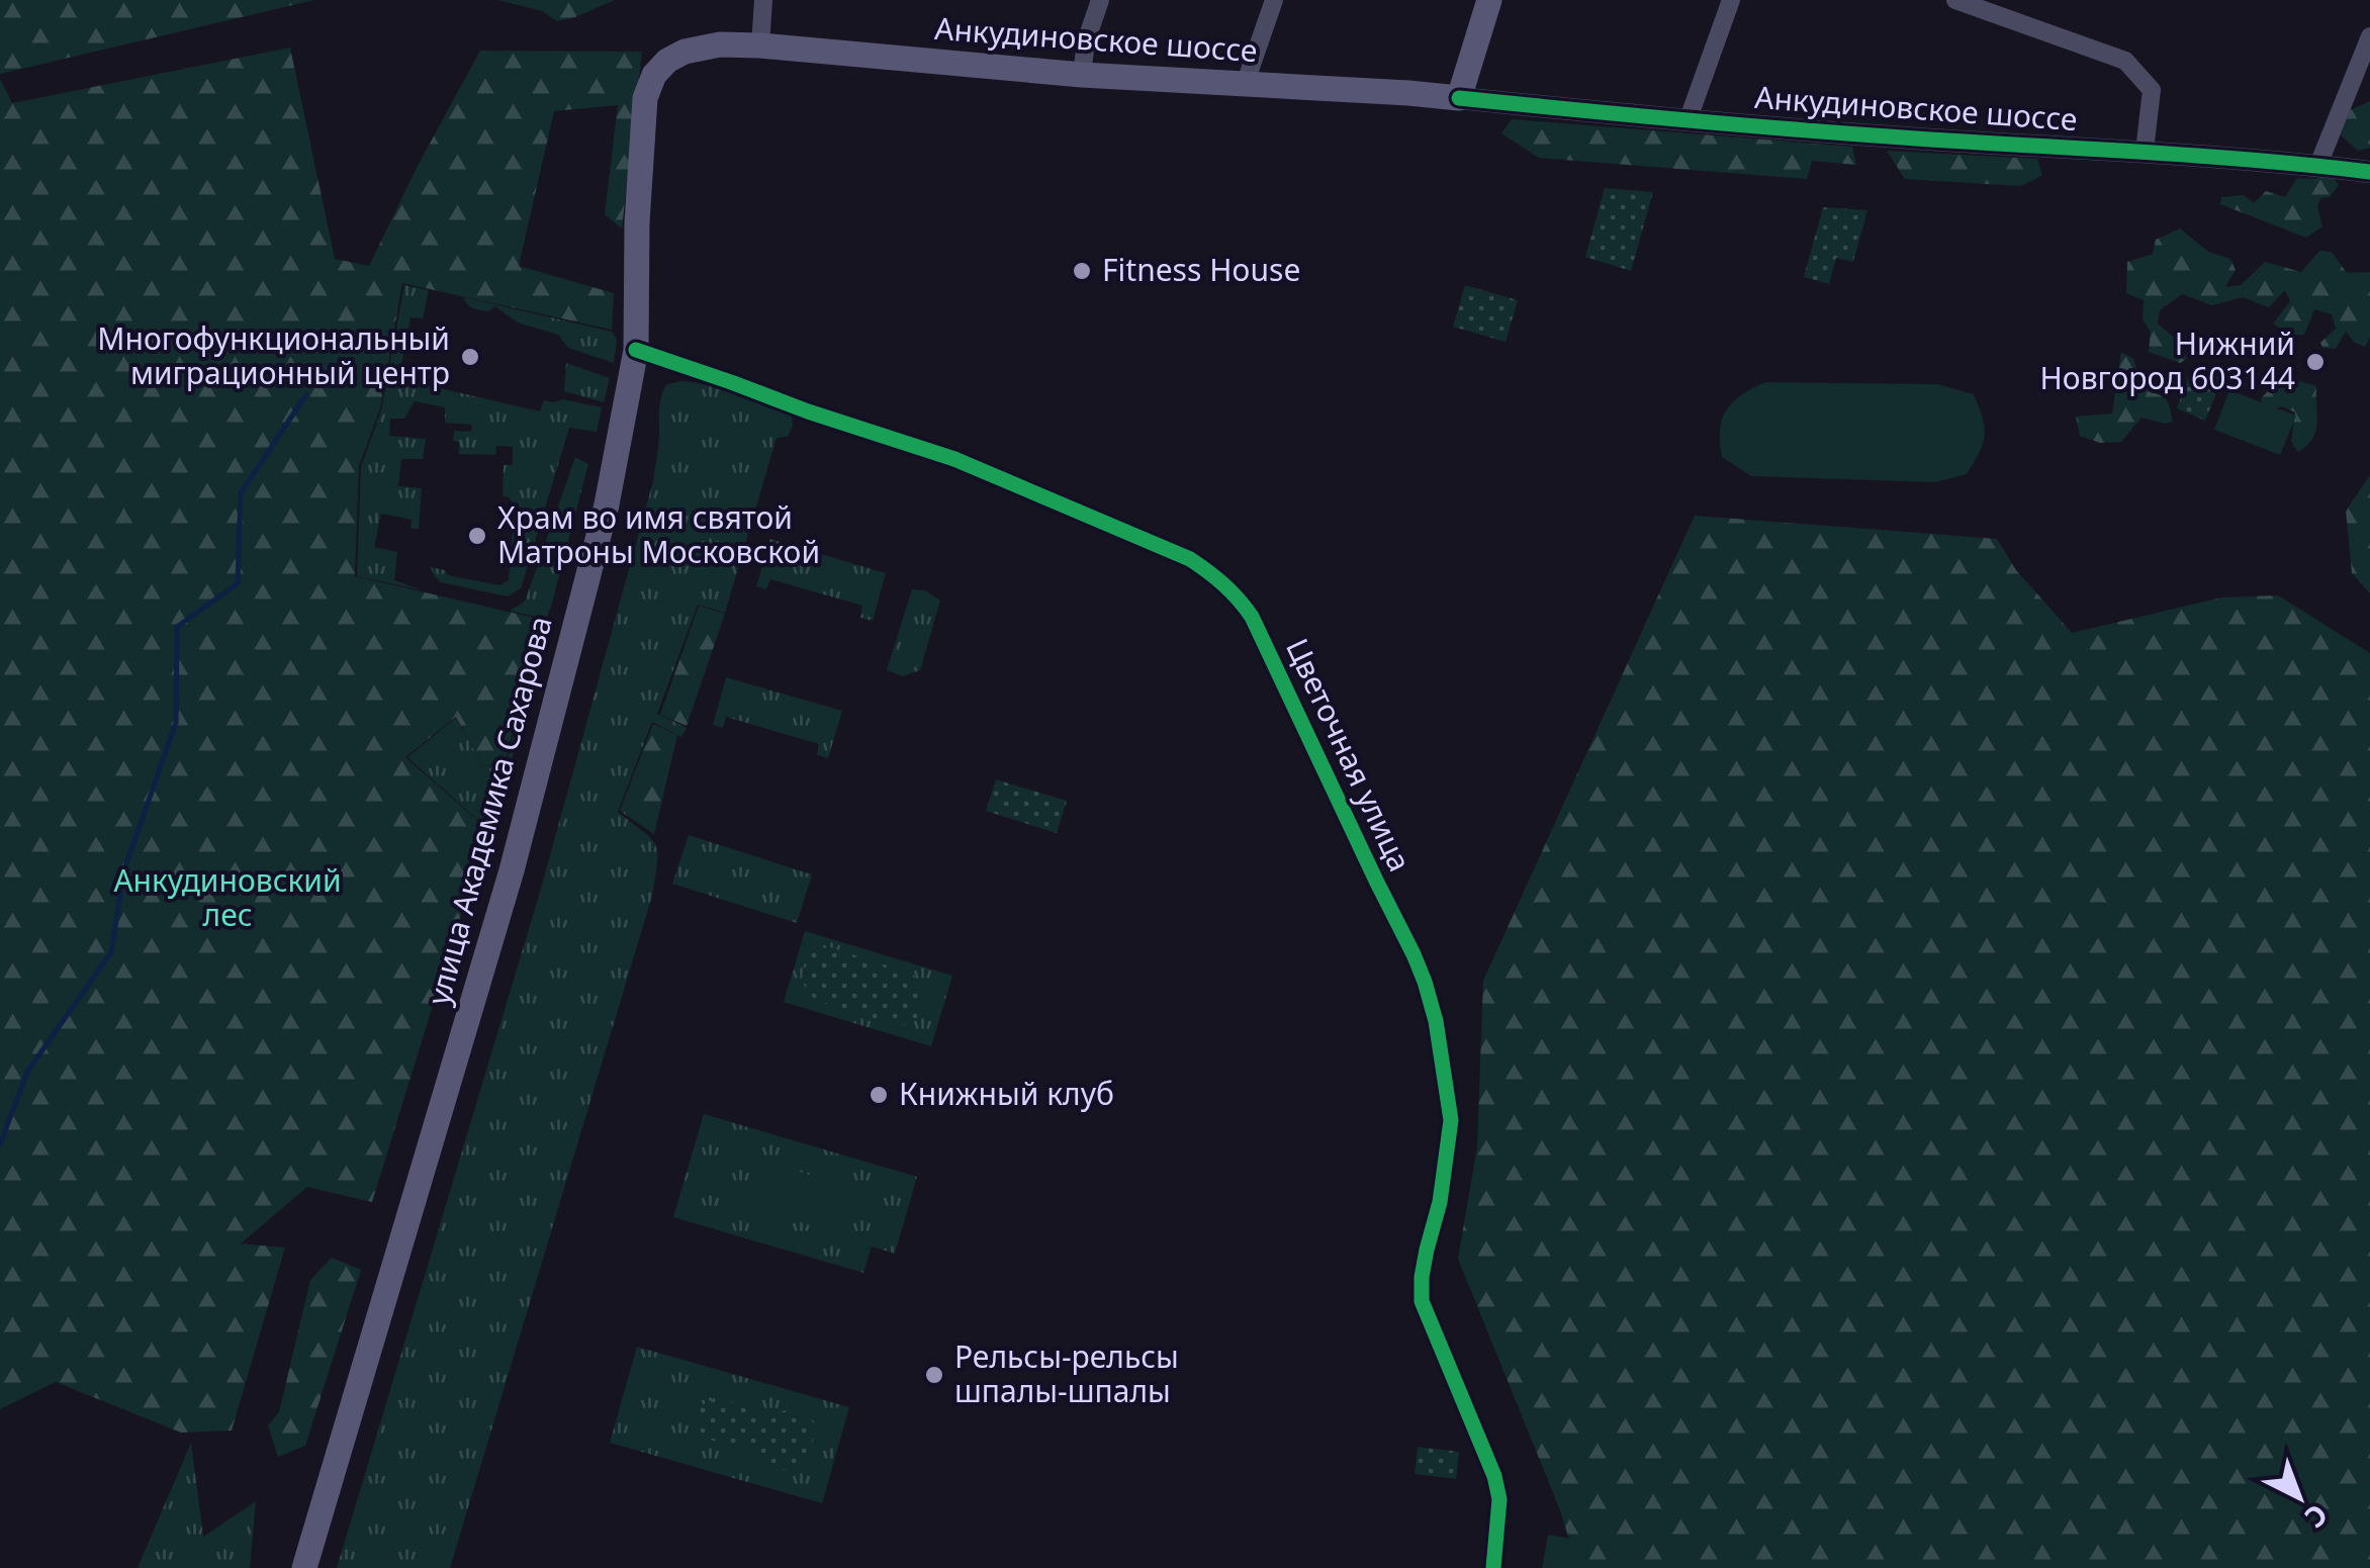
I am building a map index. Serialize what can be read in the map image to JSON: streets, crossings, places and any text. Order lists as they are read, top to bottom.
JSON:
{
  "streets": {
    "main road": ["Анкудиновское шоссе", "улица Академика Сахарова"],
    "street": ["Цветочная улица"]
  },
  "crossings": [
    ["Анкудиновское шоссе", "улица Академика Сахарова"],
    ["Цветочная улица", "улица Академика Сахарова"]
  ],
  "parks": ["Анкудиновский лес"],
  "places": [
    "Fitness House",
    "Многофункциональный миграционный центр",
    "Нижний Новгород 603144",
    "Храм во имя святой Матроны Московской",
    "Книжный клуб",
    "Рельсы-рельсы шпалы-шпалы"
  ],
  "north": "bottom right"
}
